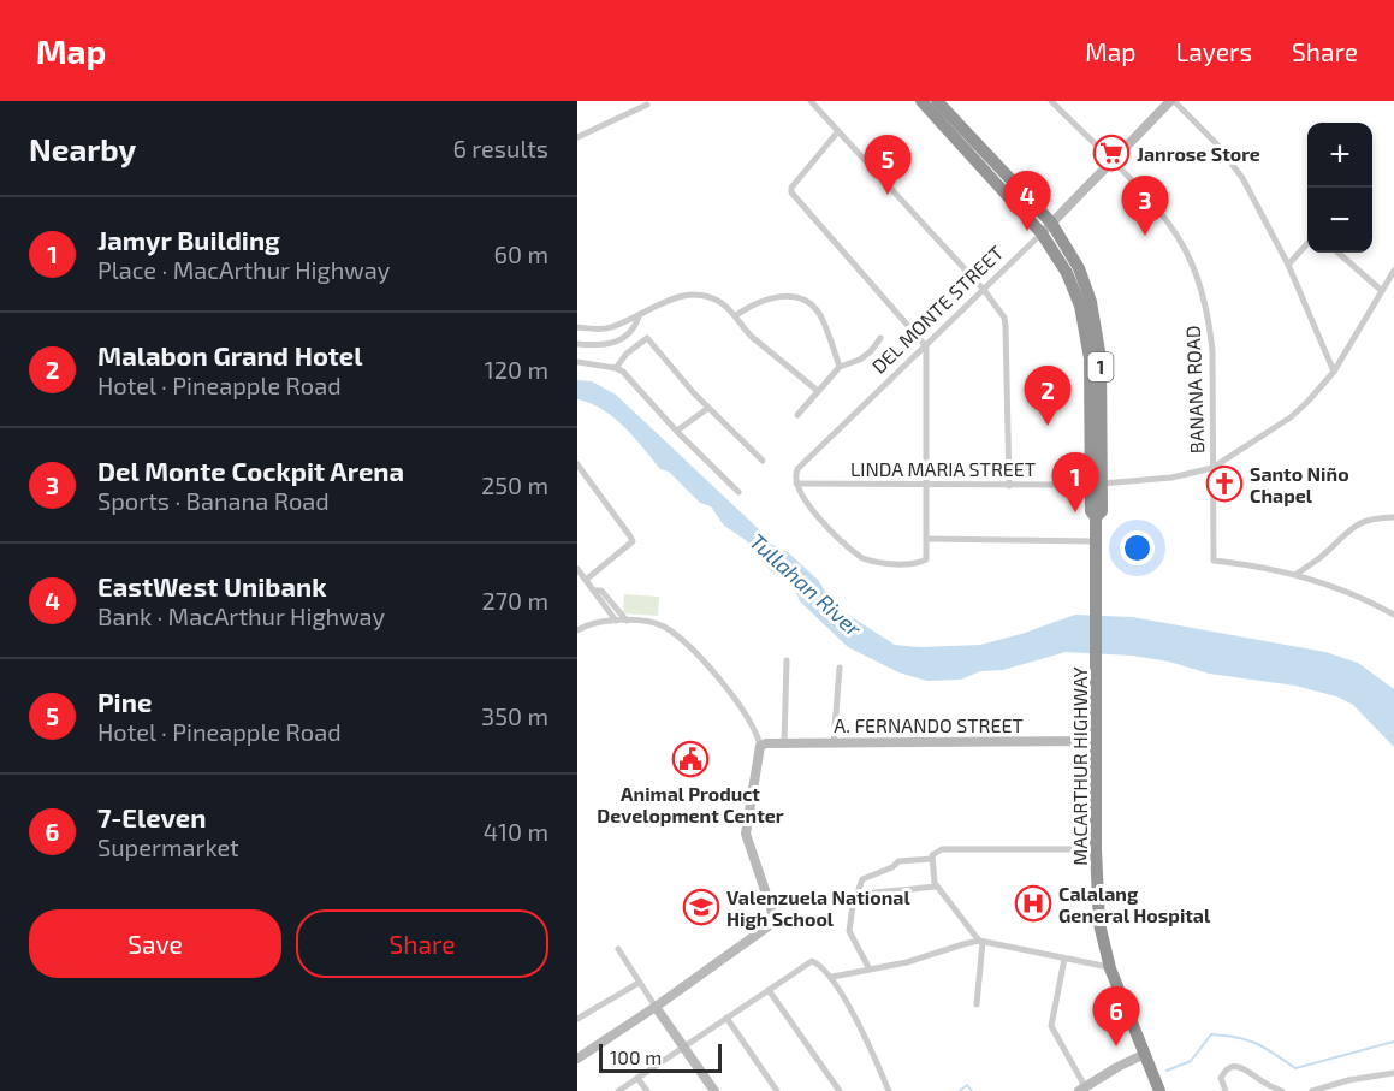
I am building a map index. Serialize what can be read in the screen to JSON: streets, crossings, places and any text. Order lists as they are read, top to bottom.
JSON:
{
  "streets": {
    "highway": ["1", "MACARTHUR HIGHWAY"],
    "street": [
      "DEL MONTE STREET",
      "BANANA ROAD",
      "LINDA MARIA STREET",
      "A. FERNANDO STREET"
    ]
  },
  "crossings": [
    ["DEL MONTE STREET", "BANANA ROAD"],
    ["DEL MONTE STREET", "LINDA MARIA STREET"],
    ["DEL MONTE STREET", "MACARTHUR HIGHWAY"],
    ["BANANA ROAD", "LINDA MARIA STREET"],
    ["LINDA MARIA STREET", "MACARTHUR HIGHWAY"],
    ["A. FERNANDO STREET", "MACARTHUR HIGHWAY"]
  ],
  "water": ["Tullahan River"],
  "places": {
    "supermarket": ["Janrose Store"],
    "church": ["Santo Niño Chapel"],
    "public building": ["Animal Product Development Center"],
    "hospital": ["Calalang General Hospital"],
    "school or university": ["Valenzuela National High School"]
  },
  "scale_bar": "100 m",
  "page": {
    "header": "Map",
    "nav": ["Map", "Layers", "Share"],
    "heading": ["Nearby", "6 results"],
    "map_buttons": ["+", "−"],
    "pins": [
      "5",
      "4",
      "3",
      "2",
      "1",
      "6"
    ],
    "list": [
      {
        "mark": "1",
        "name": "Jamyr Building",
        "note": "Place · MacArthur Highway",
        "value": "60 m"
      },
      {
        "mark": "2",
        "name": "Malabon Grand Hotel",
        "note": "Hotel · Pineapple Road",
        "value": "120 m"
      },
      {
        "mark": "3",
        "name": "Del Monte Cockpit Arena",
        "note": "Sports · Banana Road",
        "value": "250 m"
      },
      {
        "mark": "4",
        "name": "EastWest Unibank",
        "note": "Bank · MacArthur Highway",
        "value": "270 m"
      },
      {
        "mark": "5",
        "name": "Pine",
        "note": "Hotel · Pineapple Road",
        "value": "350 m"
      },
      {
        "mark": "6",
        "name": "7-Eleven",
        "note": "Supermarket",
        "value": "410 m"
      }
    ],
    "buttons": ["Save", "Share"],
    "scale": "100 m"
  }
}
